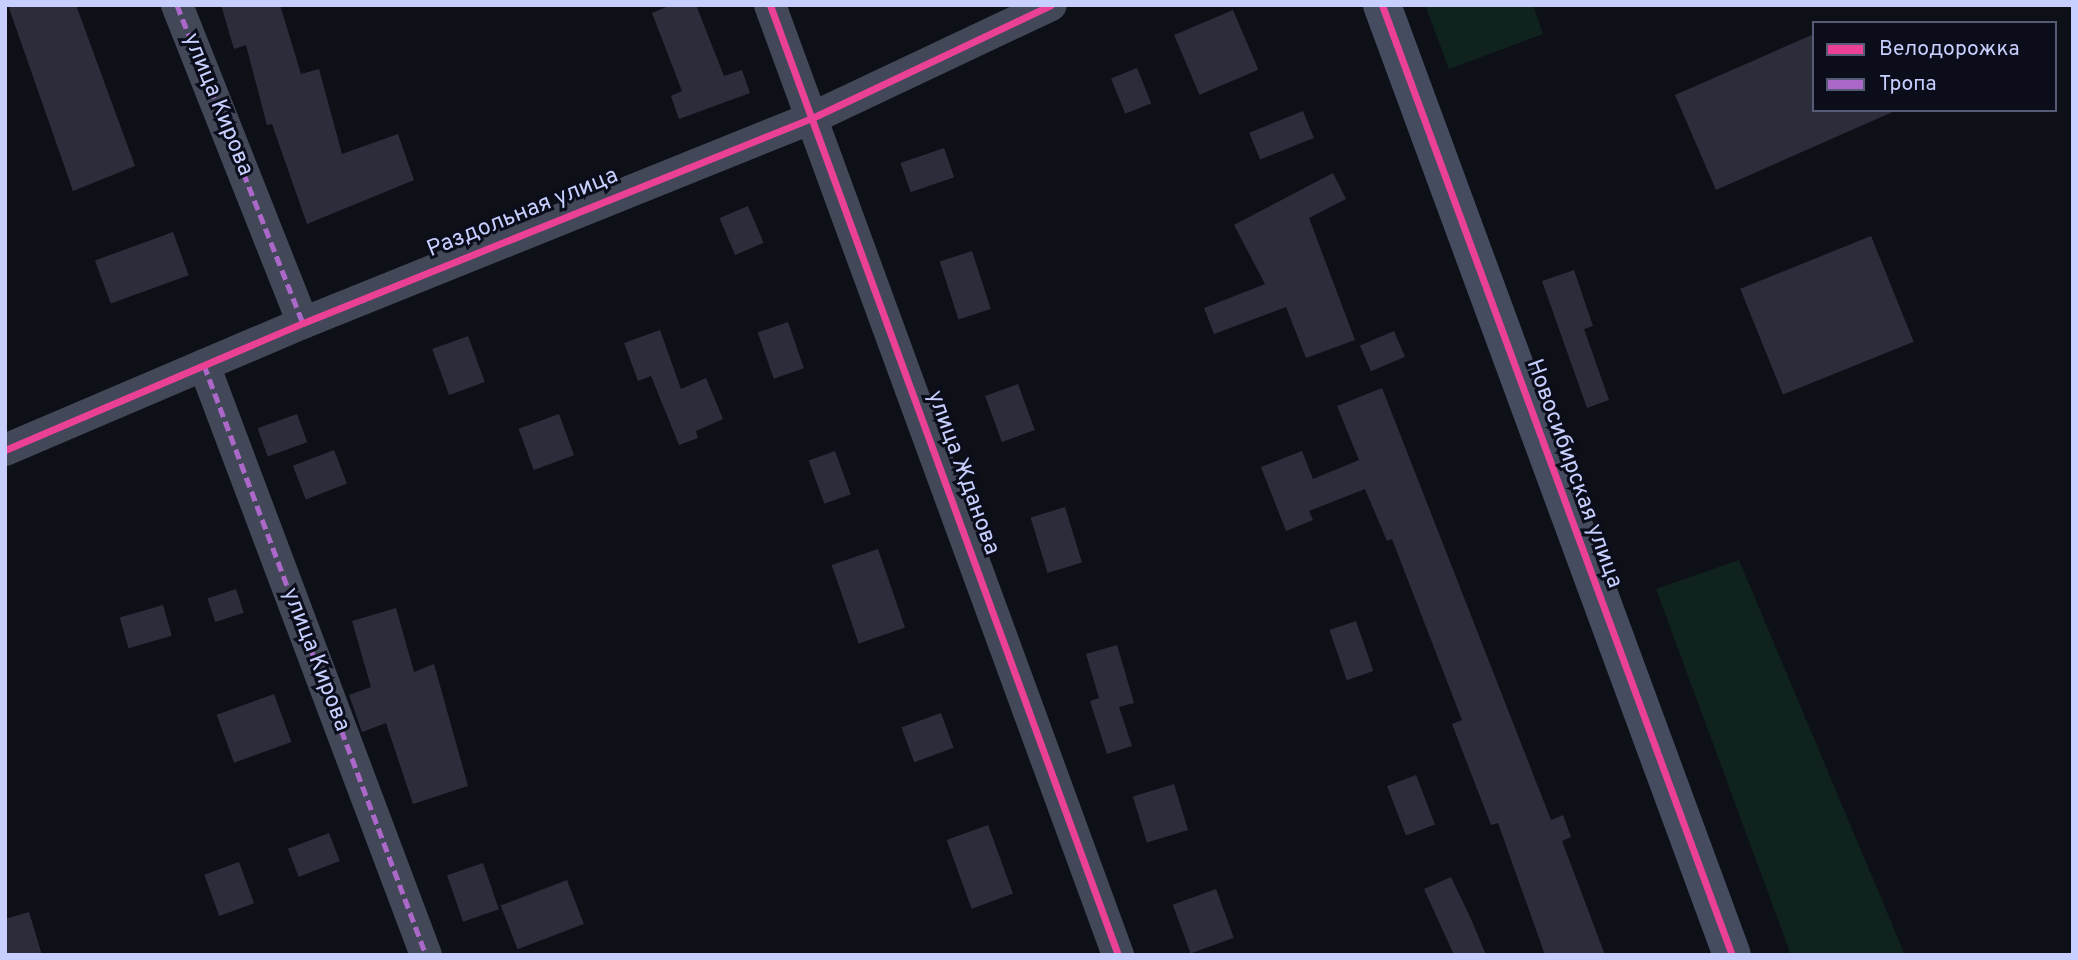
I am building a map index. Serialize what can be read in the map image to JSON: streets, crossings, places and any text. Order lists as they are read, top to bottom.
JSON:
{
  "streets": {
    "street": [
      "улица Кирова",
      "Раздольная улица",
      "улица Жданова",
      "Новосибирская улица"
    ]
  },
  "crossings": [
    ["улица Кирова", "Раздольная улица"],
    ["Раздольная улица", "улица Жданова"]
  ],
  "legend": ["Велодорожка", "Тропа"]
}
